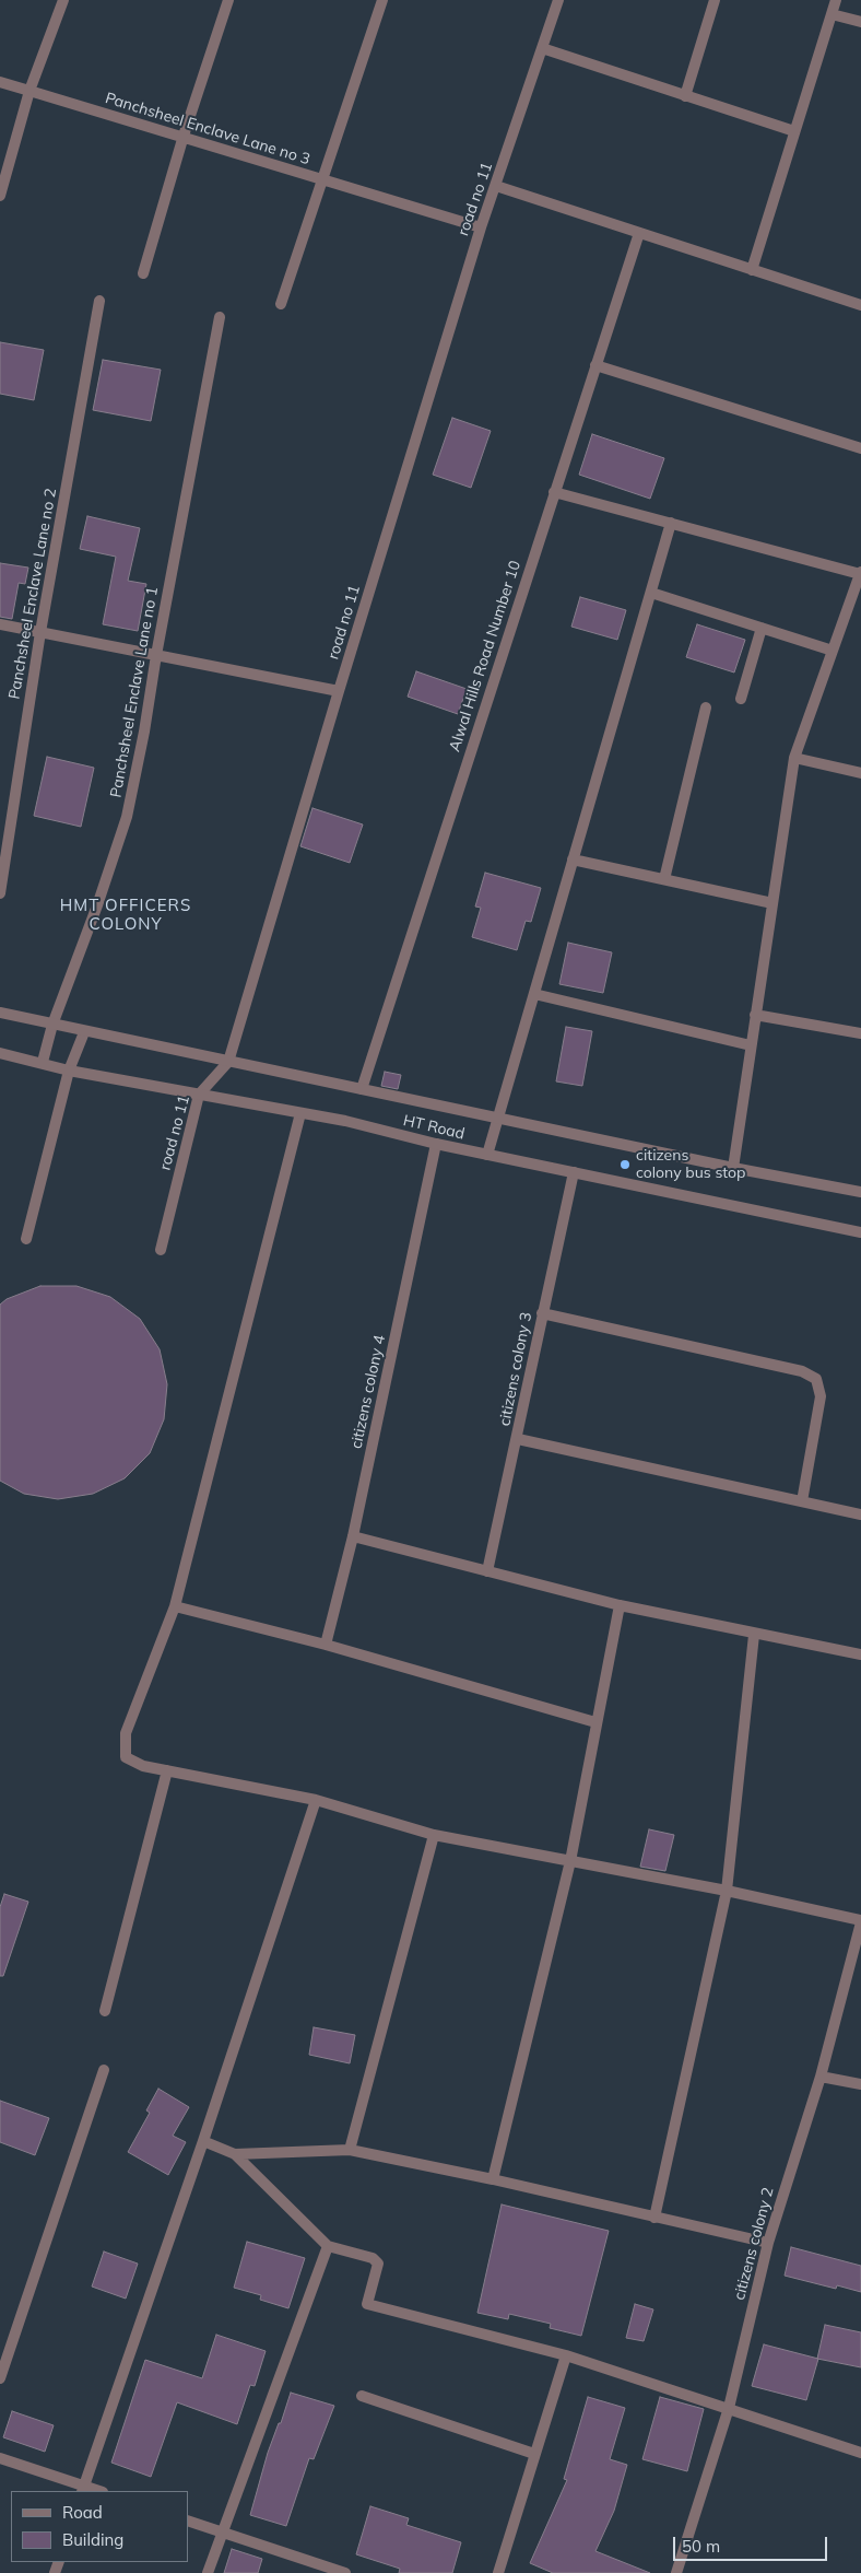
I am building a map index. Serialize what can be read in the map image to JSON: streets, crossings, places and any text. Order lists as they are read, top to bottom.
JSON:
{
  "streets": {
    "street": [
      "Panchsheel Enclave Lane no 3",
      "road no 11",
      "Panchsheel Enclave Lane no 2",
      "Alwal Hills Road Number 10",
      "Panchsheel Enclave Lane no 1",
      "HT Road",
      "citizens colony 3",
      "citizens colony 4",
      "citizens colony 2"
    ]
  },
  "crossings": [
    ["Panchsheel Enclave Lane no 3", "road no 11"],
    ["road no 11", "HT Road"],
    ["Alwal Hills Road Number 10", "HT Road"],
    ["Panchsheel Enclave Lane no 1", "HT Road"],
    ["HT Road", "citizens colony 3"],
    ["HT Road", "citizens colony 4"]
  ],
  "districts": ["HMT OFFICERS COLONY"],
  "places": ["citizens colony bus stop"],
  "legend": ["Road", "Building"],
  "scale_bar": "50 m"
}
